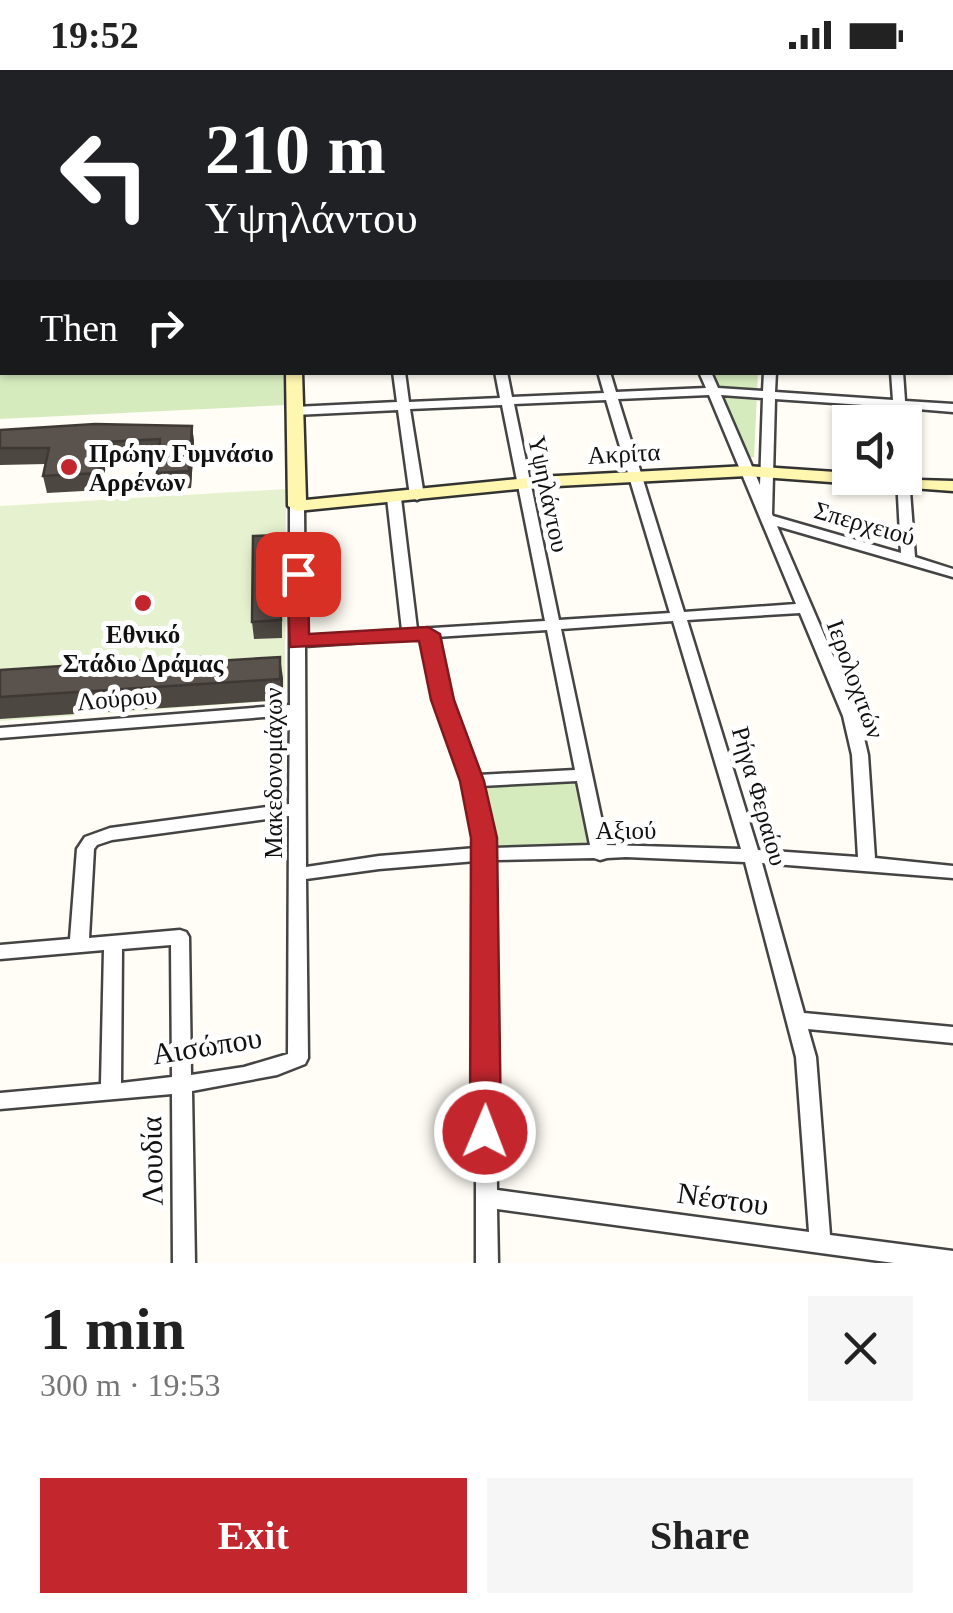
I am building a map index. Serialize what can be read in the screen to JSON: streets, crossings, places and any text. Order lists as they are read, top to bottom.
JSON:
{
  "streets": {
    "street": [
      "Ακρίτα",
      "Υψηλάντου",
      "Σπερχειού",
      "Ιερολοχιτών",
      "Λούρου",
      "Μακεδονομάχων",
      "Ρήγα Φεραίου",
      "Αξιού",
      "Αισώπου",
      "Λουδία",
      "Νέστου"
    ]
  },
  "crossings": [
    ["Ακρίτα", "Υψηλάντου"],
    ["Ακρίτα", "Ιερολοχιτών"],
    ["Ακρίτα", "Μακεδονομάχων"],
    ["Ακρίτα", "Ρήγα Φεραίου"],
    ["Υψηλάντου", "Αξιού"],
    ["Σπερχειού", "Ιερολοχιτών"],
    ["Ιερολοχιτών", "Αξιού"],
    ["Λούρου", "Μακεδονομάχων"],
    ["Μακεδονομάχων", "Αξιού"],
    ["Μακεδονομάχων", "Αισώπου"],
    ["Ρήγα Φεραίου", "Αξιού"],
    ["Ρήγα Φεραίου", "Νέστου"],
    ["Αξιού", "Αισώπου"],
    ["Αισώπου", "Λουδία"]
  ],
  "places": ["Πρώην Γυμνάσιο Αρρένων", "Εθνικό Στάδιο Δράμας"],
  "page": {
    "status": "19:52",
    "turn": ["210 m", "Υψηλάντου"],
    "then": "Then",
    "heading": ["1 min", "300 m · 19:53"],
    "buttons": ["Exit", "Share"]
  }
}
